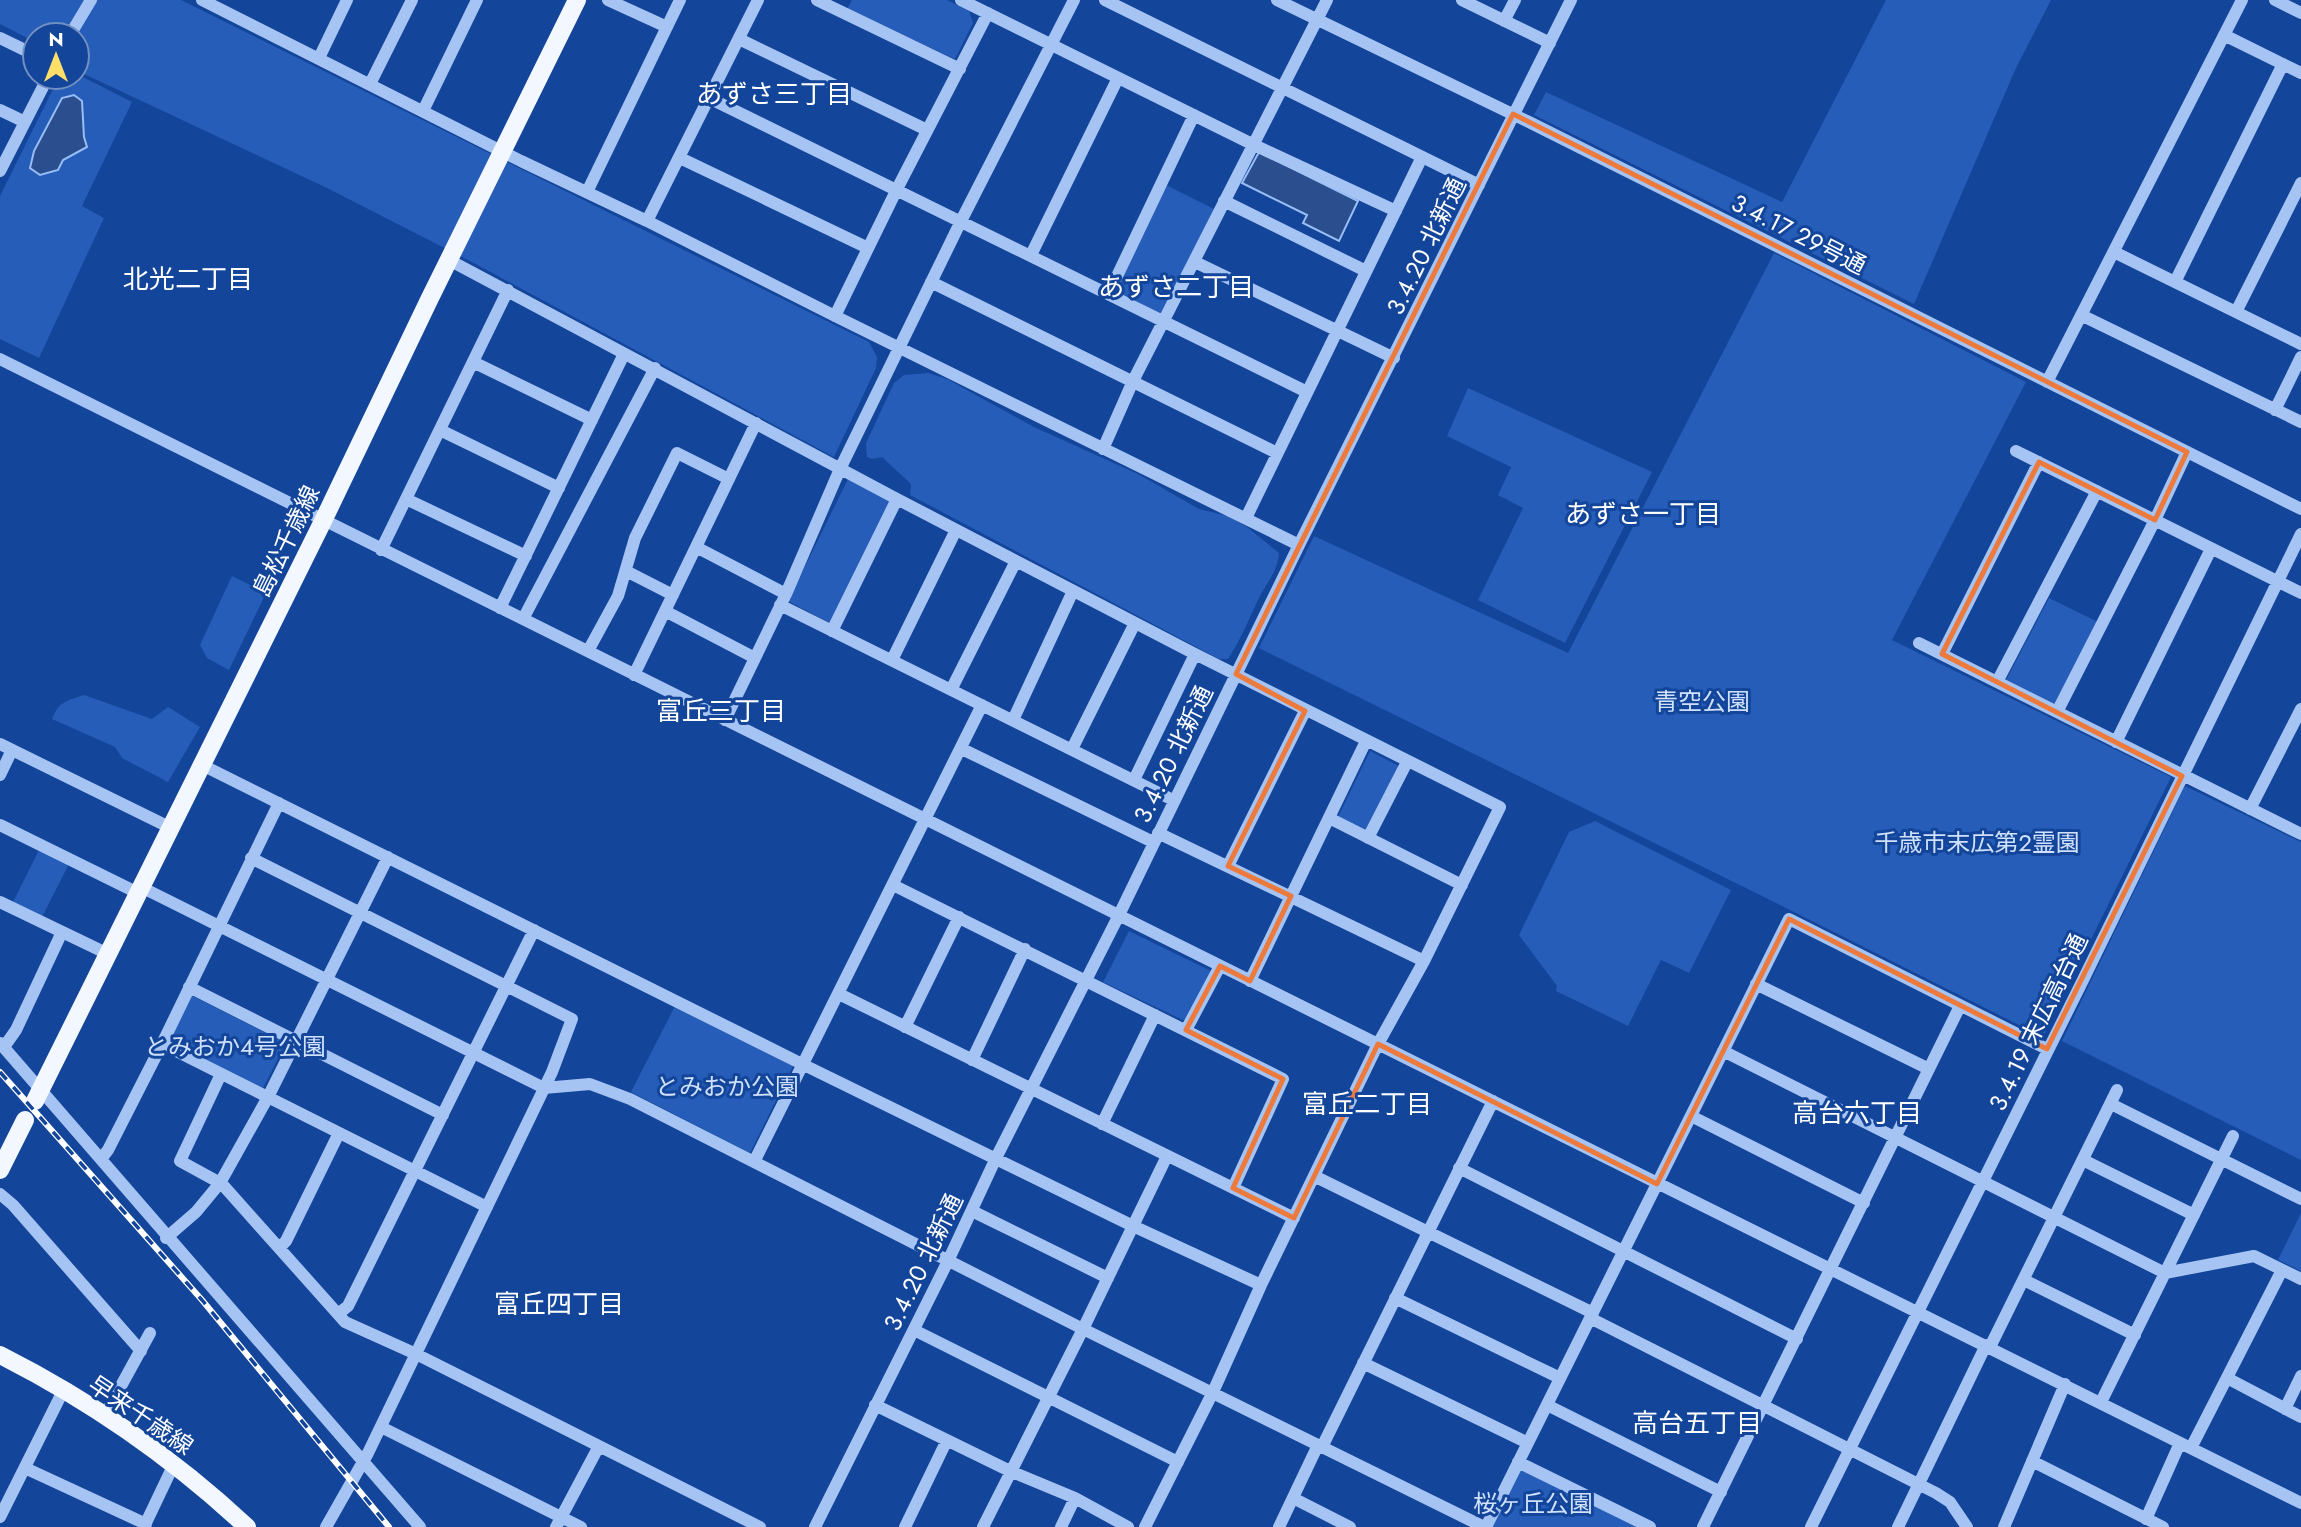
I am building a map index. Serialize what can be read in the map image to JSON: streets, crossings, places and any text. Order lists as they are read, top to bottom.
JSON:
{
  "streets": {
    "main road": ["島松千歳線", "早来千歳線"],
    "street": ["3.4.17 29号通", "3.4.20 北新通", "3.4.19 末広高台通"]
  },
  "crossings": [
    ["3.4.17 29号通", "3.4.20 北新通"]
  ],
  "districts": [
    "あずさ三丁目",
    "北光二丁目",
    "あずさ二丁目",
    "あずさ一丁目",
    "富丘三丁目",
    "富丘二丁目",
    "高台六丁目",
    "富丘四丁目",
    "高台五丁目"
  ],
  "parks": [
    "青空公園",
    "千歳市末広第2霊園",
    "とみおか4号公園",
    "とみおか公園",
    "桜ヶ丘公園"
  ],
  "north": "top"
}
